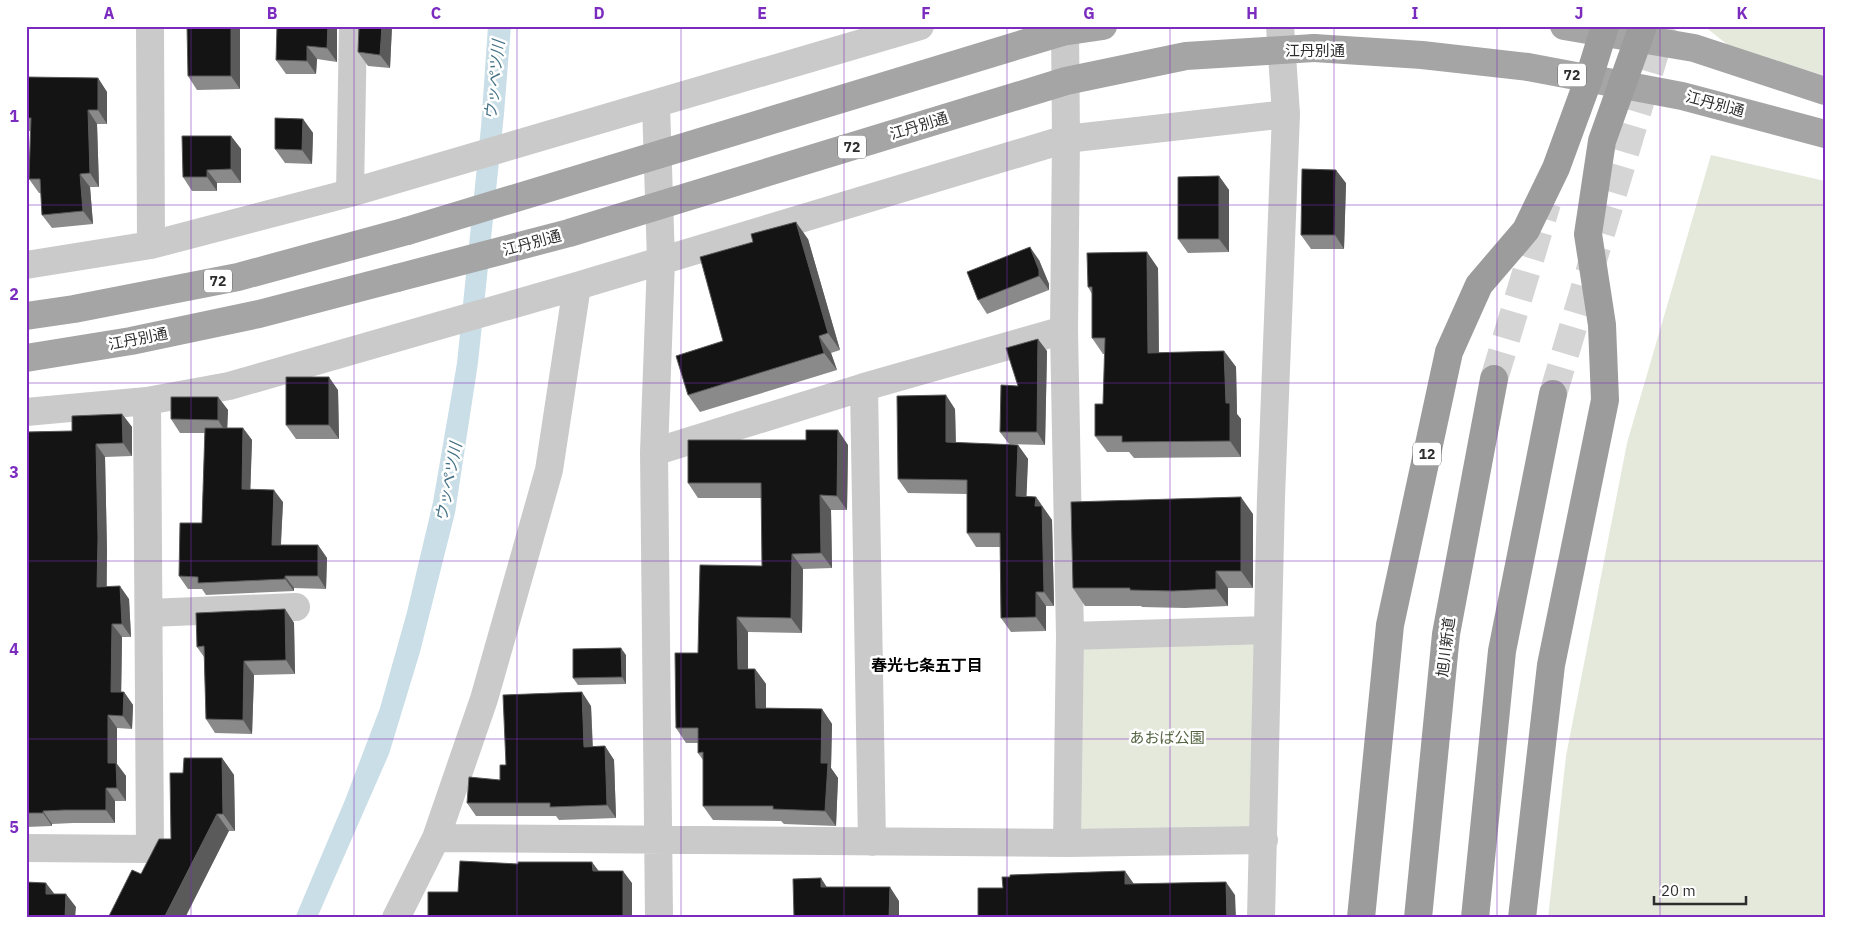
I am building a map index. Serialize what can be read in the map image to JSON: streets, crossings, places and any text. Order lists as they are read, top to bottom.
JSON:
{
  "streets": {
    "highway": ["12", "旭川新道"],
    "main road": ["江丹別通", "72"]
  },
  "crossings": [
    ["江丹別通", "12"]
  ],
  "districts": ["春光七条五丁目"],
  "water": ["ウッペツ川"],
  "parks": ["あおば公園"],
  "scale_bar": "20 m",
  "grid": {
    "columns": [
      "A",
      "B",
      "C",
      "D",
      "E",
      "F",
      "G",
      "H",
      "I",
      "J",
      "K"
    ],
    "rows": [
      "1",
      "2",
      "3",
      "4",
      "5"
    ]
  }
}
